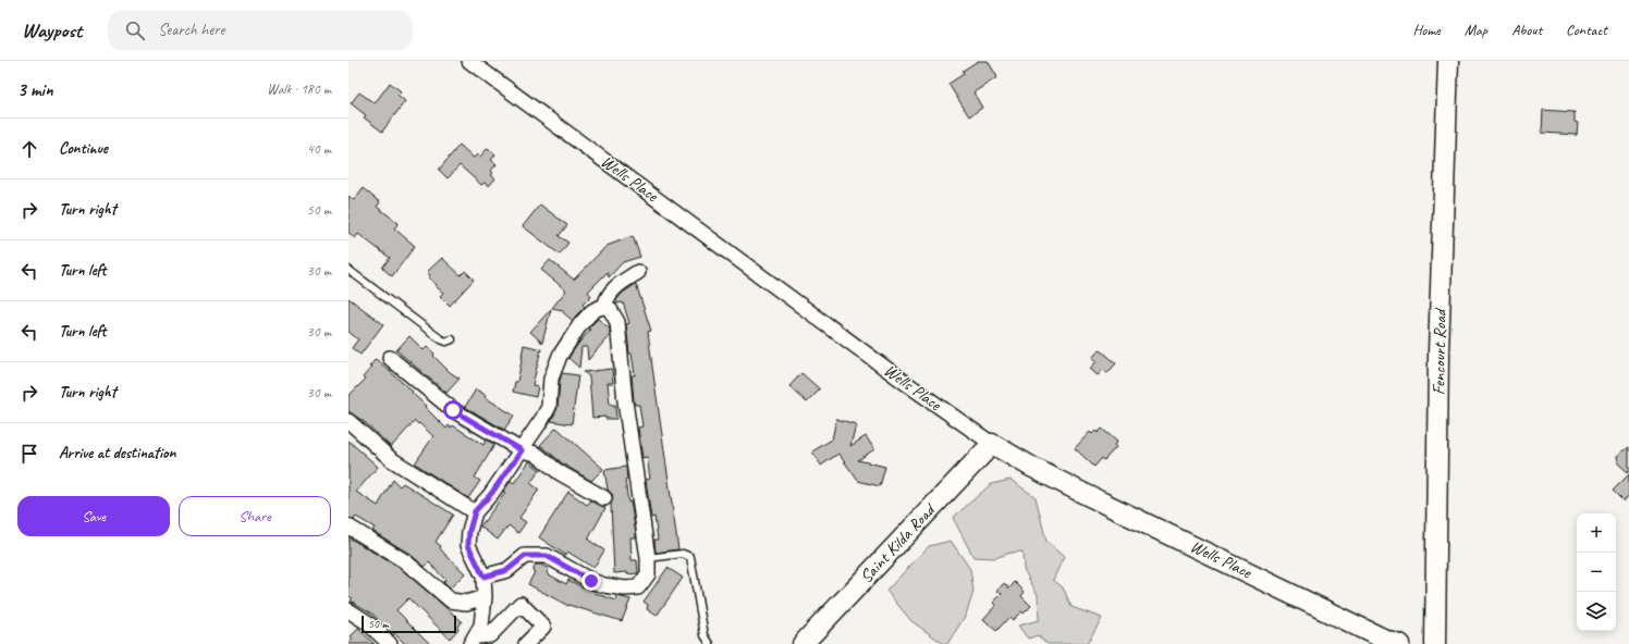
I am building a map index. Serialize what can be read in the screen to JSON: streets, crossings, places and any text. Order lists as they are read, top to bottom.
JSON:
{
  "streets": {
    "street": ["Wells Place", "Fencourt Road", "Saint Kilda Road"]
  },
  "crossings": [
    ["Wells Place", "Saint Kilda Road"]
  ],
  "scale_bar": "50 m",
  "page": {
    "header": "Waypost",
    "search": "Search here",
    "nav": [
      "Home",
      "Map",
      "About",
      "Contact"
    ],
    "heading": ["3 min", "Walk · 180 m"],
    "list": [
      ["Continue", "40 m"],
      ["Turn right", "50 m"],
      ["Turn left", "30 m"],
      ["Turn left", "30 m"],
      ["Turn right", "30 m"],
      "Arrive at destination"
    ],
    "buttons": ["Save", "Share"],
    "map_buttons": ["+", "−"],
    "scale": "50 m"
  }
}
